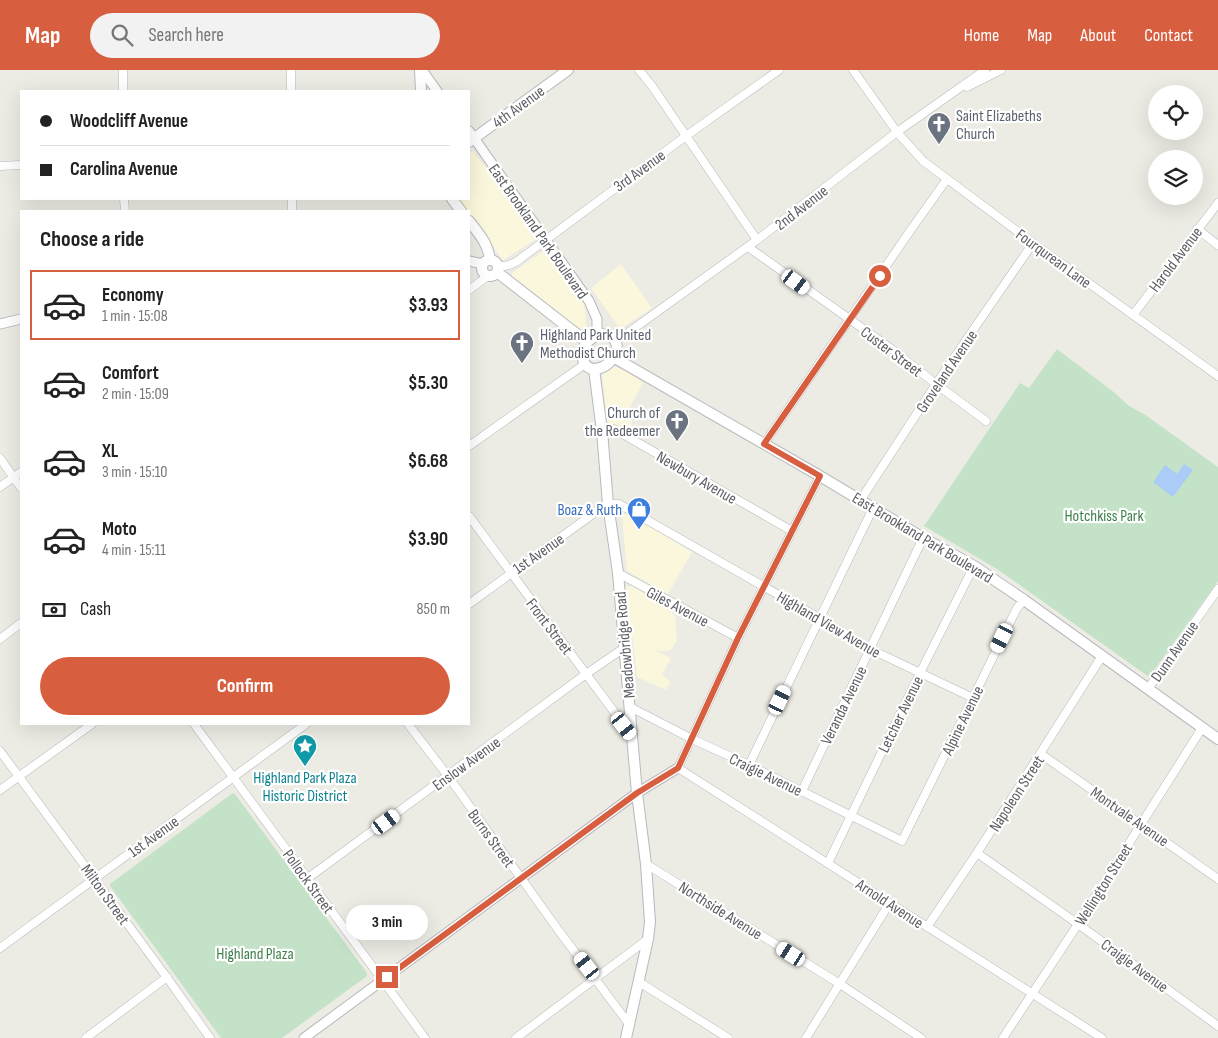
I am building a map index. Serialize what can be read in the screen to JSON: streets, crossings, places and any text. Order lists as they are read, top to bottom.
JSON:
{
  "streets": {
    "main road": ["4th Avenue", "East Brookland Park Boulevard", "Meadowbridge Road"],
    "street": [
      "3rd Avenue",
      "2nd Avenue",
      "Fourqurean Lane",
      "Harold Avenue",
      "Custer Street",
      "Groveland Avenue",
      "Newbury Avenue",
      "1st Avenue",
      "Giles Avenue",
      "Highland View Avenue",
      "Front Street",
      "Dunn Avenue",
      "Veranda Avenue",
      "Letcher Avenue",
      "Alpine Avenue",
      "Enslow Avenue",
      "Craigie Avenue",
      "Napoleon Street",
      "Montvale Avenue",
      "Burns Street",
      "Pollock Street",
      "Wellington Street",
      "Milton Street",
      "Arnold Avenue",
      "Northside Avenue"
    ]
  },
  "crossings": [
    ["4th Avenue", "East Brookland Park Boulevard"],
    ["3rd Avenue", "East Brookland Park Boulevard"],
    ["2nd Avenue", "East Brookland Park Boulevard"],
    ["2nd Avenue", "Fourqurean Lane"],
    ["2nd Avenue", "Custer Street"],
    ["2nd Avenue", "Meadowbridge Road"],
    ["East Brookland Park Boulevard", "Groveland Avenue"],
    ["East Brookland Park Boulevard", "Meadowbridge Road"],
    ["East Brookland Park Boulevard", "Dunn Avenue"],
    ["East Brookland Park Boulevard", "Veranda Avenue"],
    ["East Brookland Park Boulevard", "Letcher Avenue"],
    ["East Brookland Park Boulevard", "Alpine Avenue"],
    ["East Brookland Park Boulevard", "Napoleon Street"],
    ["East Brookland Park Boulevard", "Wellington Street"],
    ["Fourqurean Lane", "Harold Avenue"],
    ["Fourqurean Lane", "Groveland Avenue"],
    ["Custer Street", "Groveland Avenue"],
    ["Newbury Avenue", "Meadowbridge Road"],
    ["1st Avenue", "Highland View Avenue"],
    ["1st Avenue", "Front Street"],
    ["1st Avenue", "Meadowbridge Road"],
    ["1st Avenue", "Pollock Street"],
    ["1st Avenue", "Milton Street"],
    ["Giles Avenue", "Meadowbridge Road"],
    ["Highland View Avenue", "Meadowbridge Road"],
    ["Highland View Avenue", "Veranda Avenue"],
    ["Highland View Avenue", "Letcher Avenue"],
    ["Highland View Avenue", "Alpine Avenue"],
    ["Front Street", "Meadowbridge Road"],
    ["Front Street", "Enslow Avenue"],
    ["Meadowbridge Road", "Enslow Avenue"],
    ["Meadowbridge Road", "Craigie Avenue"],
    ["Meadowbridge Road", "Burns Street"],
    ["Meadowbridge Road", "Northside Avenue"],
    ["Veranda Avenue", "Craigie Avenue"],
    ["Letcher Avenue", "Craigie Avenue"],
    ["Letcher Avenue", "Arnold Avenue"],
    ["Alpine Avenue", "Craigie Avenue"],
    ["Enslow Avenue", "Burns Street"],
    ["Enslow Avenue", "Pollock Street"],
    ["Craigie Avenue", "Napoleon Street"],
    ["Craigie Avenue", "Wellington Street"],
    ["Napoleon Street", "Montvale Avenue"],
    ["Napoleon Street", "Arnold Avenue"],
    ["Montvale Avenue", "Wellington Street"],
    ["Wellington Street", "Arnold Avenue"]
  ],
  "parks": ["Hotchkiss Park", "Highland Plaza"],
  "places": {
    "church": ["Saint Elizabeths Church", "Highland Park United Methodist Church", "Church of the Redeemer"],
    "shop": ["Boaz & Ruth"],
    "place": ["Highland Park Plaza Historic District"]
  },
  "page": {
    "header": "Map",
    "search": "Search here",
    "nav": [
      "Home",
      "Map",
      "About",
      "Contact"
    ],
    "banner": ["Woodcliff Avenue", "Carolina Avenue"],
    "heading": "Choose a ride",
    "list": [
      {
        "name": "Economy",
        "note": "1 min · 15:08",
        "value": "$3.93"
      },
      {
        "name": "Comfort",
        "note": "2 min · 15:09",
        "value": "$5.30"
      },
      {
        "name": "XL",
        "note": "3 min · 15:10",
        "value": "$6.68"
      },
      {
        "name": "Moto",
        "note": "4 min · 15:11",
        "value": "$3.90"
      }
    ],
    "pay": ["Cash", "850 m"],
    "buttons": "Confirm",
    "bubble": "3 min"
  }
}
